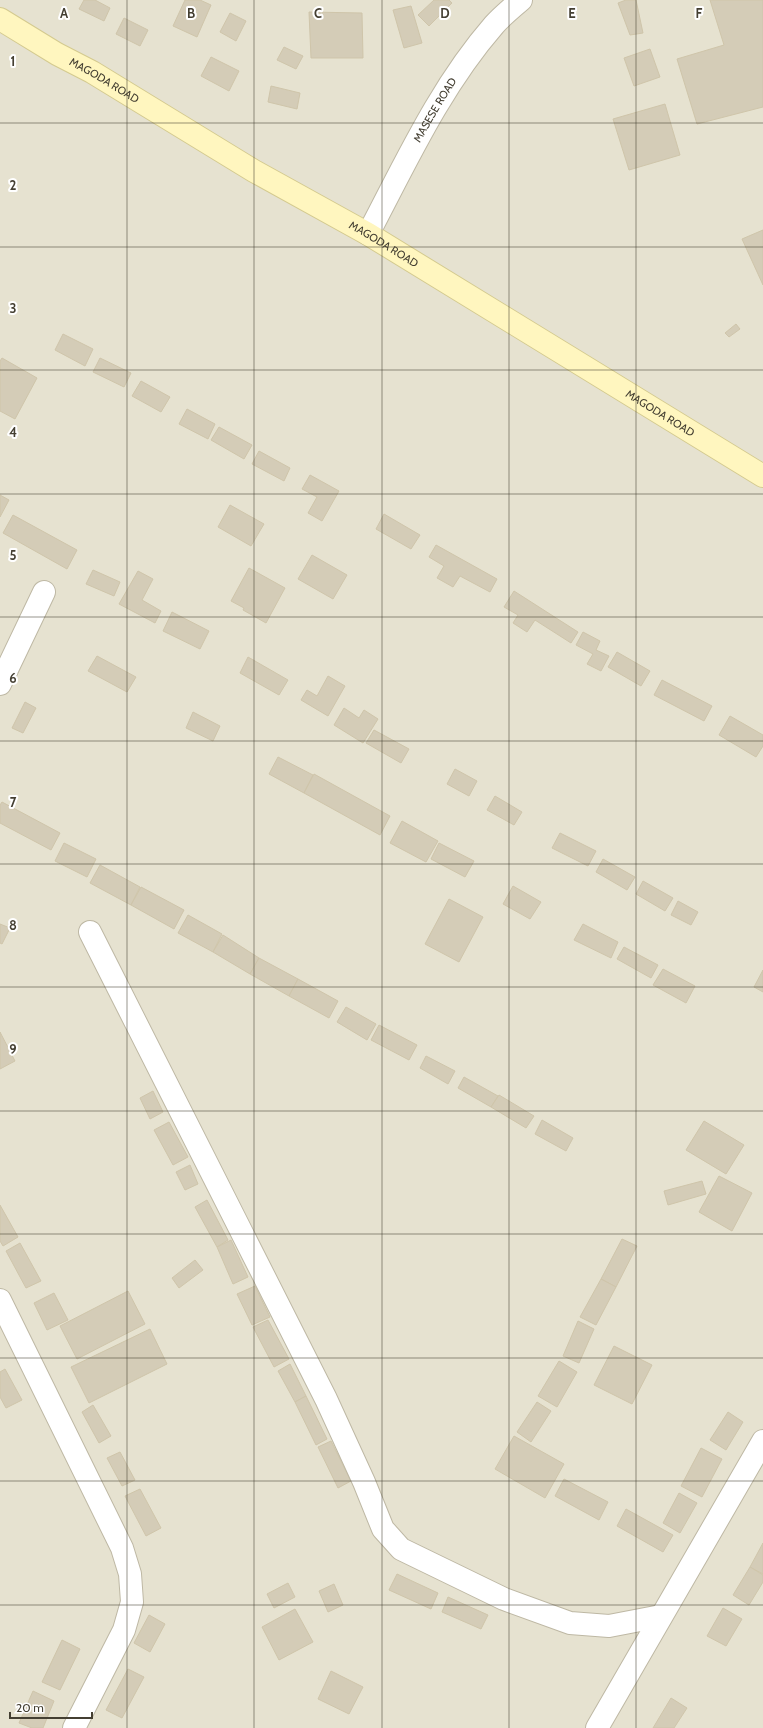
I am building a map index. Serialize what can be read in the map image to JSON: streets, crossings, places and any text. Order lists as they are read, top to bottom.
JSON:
{
  "streets": {
    "street": ["MAGODA ROAD", "MASESE ROAD"]
  },
  "crossings": [
    ["MAGODA ROAD", "MASESE ROAD"]
  ],
  "scale_bar": "20 m",
  "grid": {
    "columns": [
      "A",
      "B",
      "C",
      "D",
      "E",
      "F"
    ],
    "rows": [
      "1",
      "2",
      "3",
      "4",
      "5",
      "6",
      "7",
      "8",
      "9"
    ]
  }
}
